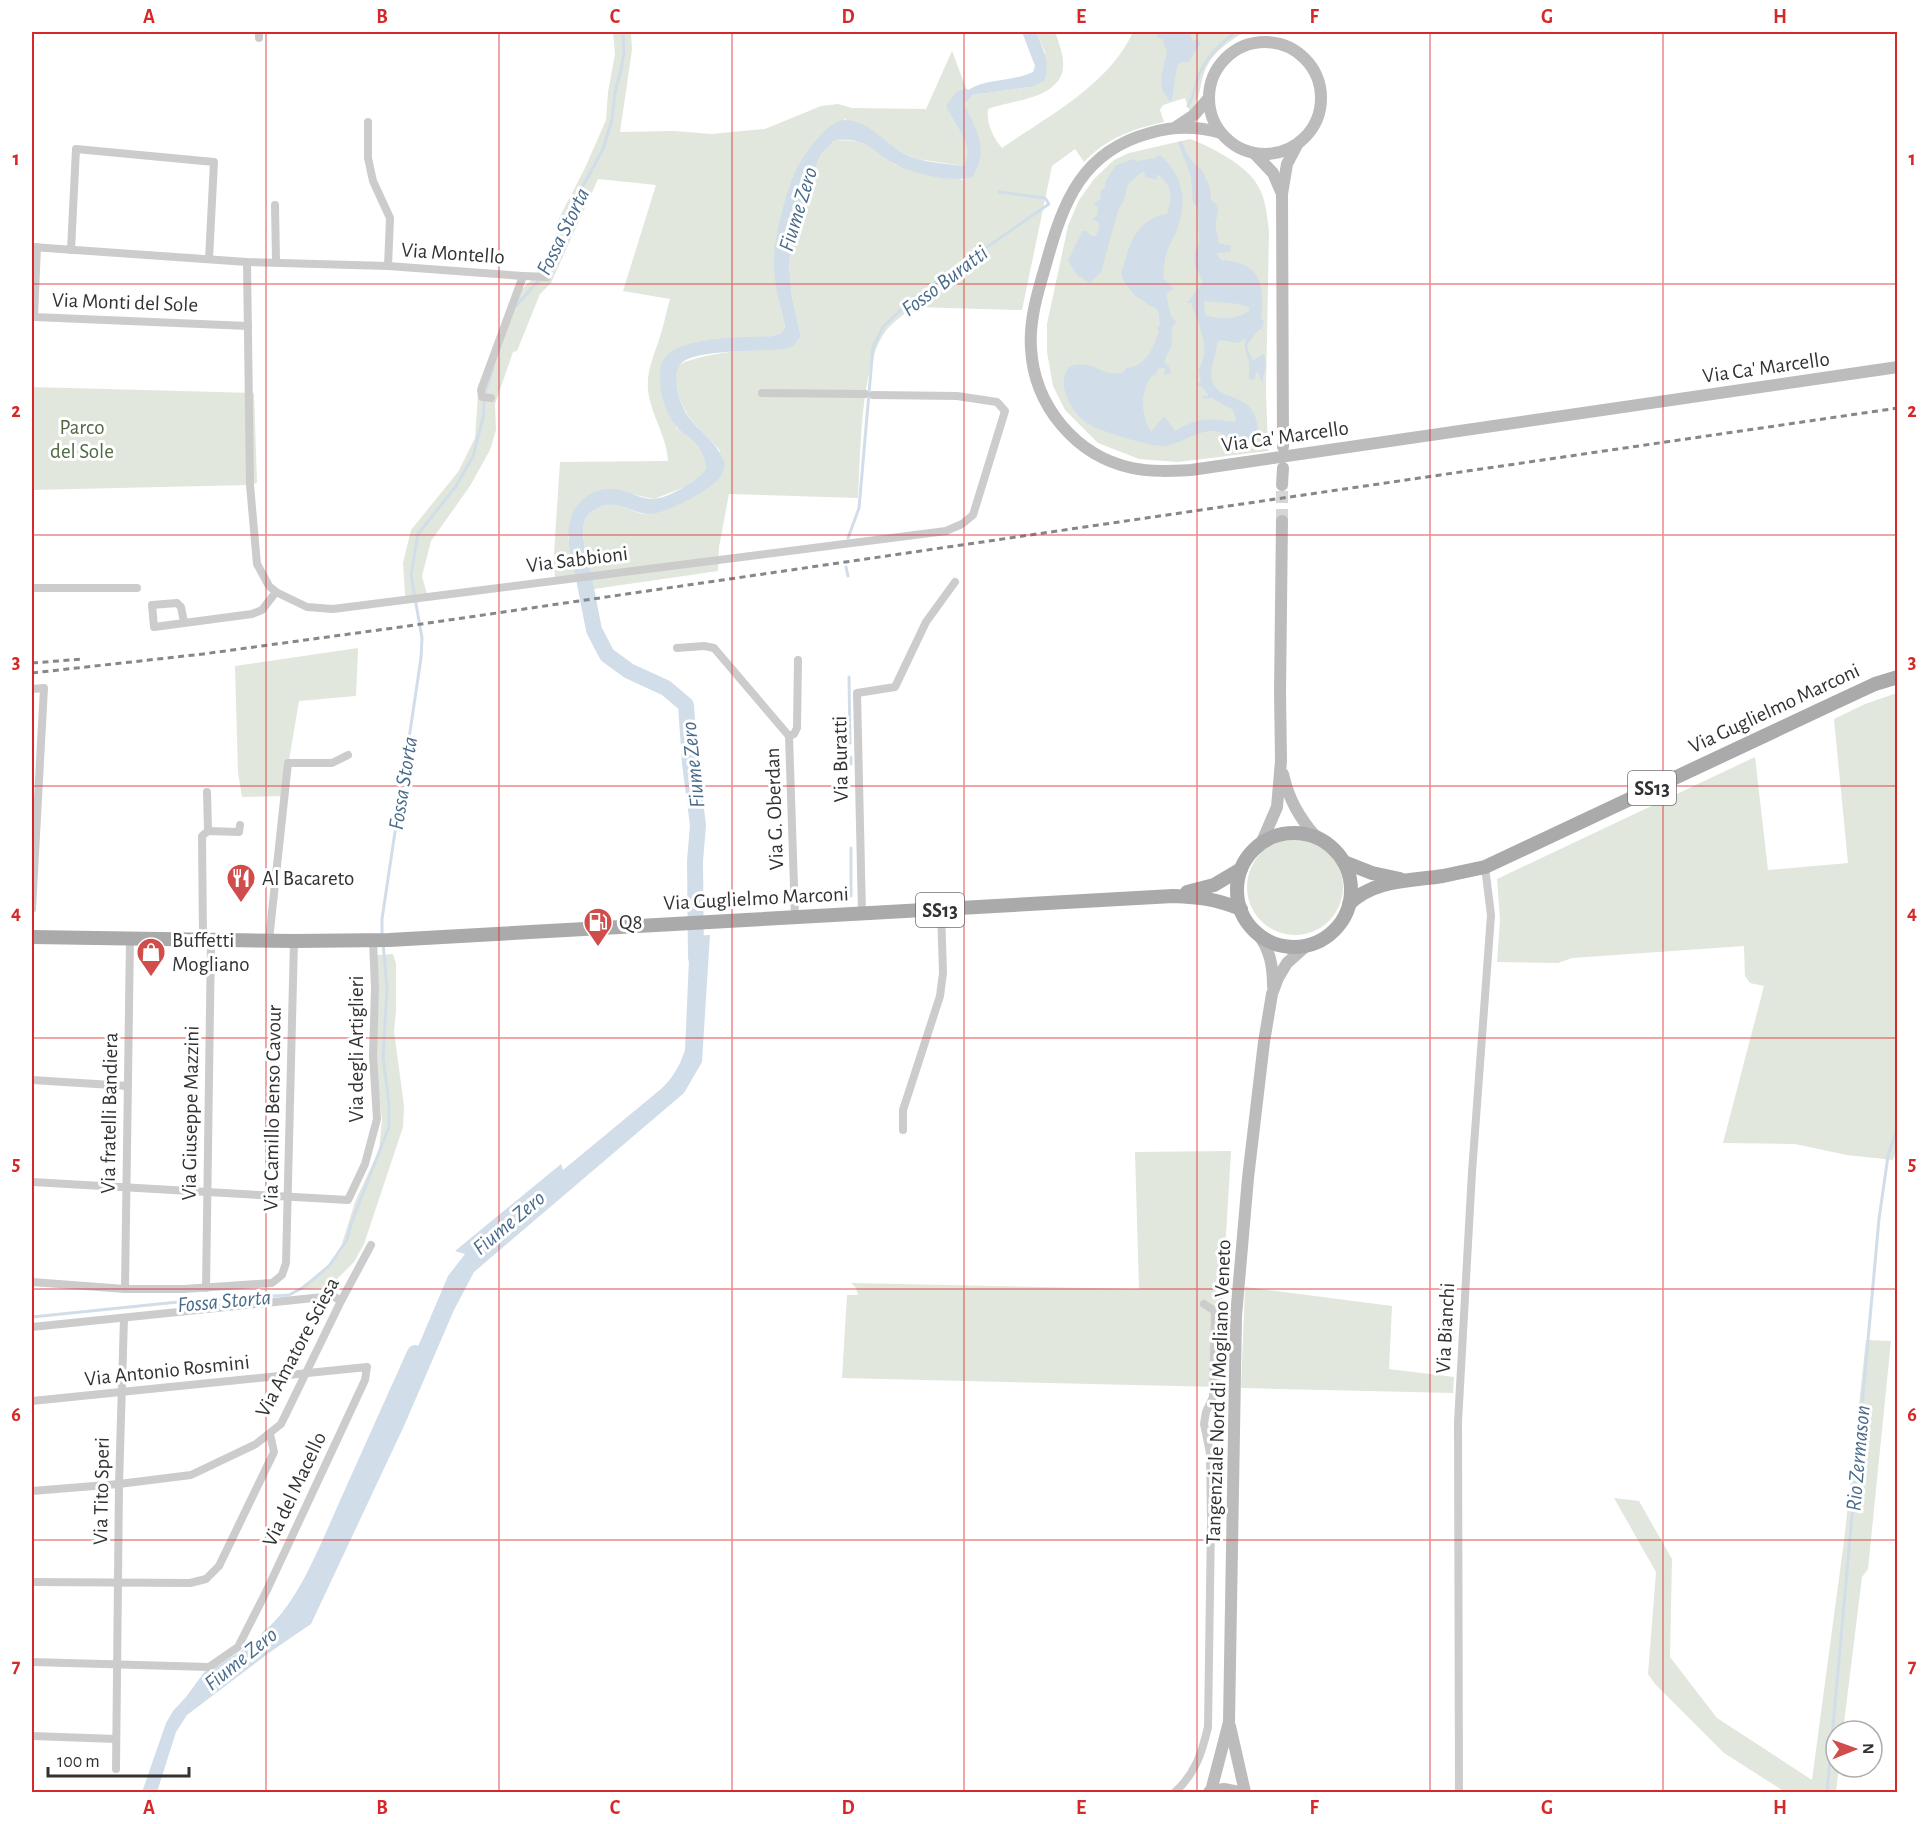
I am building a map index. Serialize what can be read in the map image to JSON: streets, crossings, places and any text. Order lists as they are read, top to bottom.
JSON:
{
  "streets": {
    "main road": [
      "Via Ca' Marcello",
      "Via Guglielmo Marconi",
      "SS13",
      "Tangenziale Nord di Mogliano Veneto"
    ],
    "street": [
      "Via Montello",
      "Via Monti del Sole",
      "Via Sabbioni",
      "Via Buratti",
      "Via G. Oberdan",
      "Via degli Artiglieri",
      "Via Camillo Benso Cavour",
      "Via fratelli Bandiera",
      "Via Giuseppe Mazzini",
      "Via Bianchi",
      "Via Amatore Sciesa",
      "Via Antonio Rosmini",
      "Via del Macello",
      "Via Tito Speri"
    ]
  },
  "crossings": [
    ["Via Montello", "Via Monti del Sole"],
    ["Via Montello", "Via Sabbioni"],
    ["Via Monti del Sole", "Via Sabbioni"],
    ["Via Guglielmo Marconi", "Via Buratti"],
    ["Via Guglielmo Marconi", "Via G. Oberdan"],
    ["Via Guglielmo Marconi", "Via degli Artiglieri"],
    ["Via Guglielmo Marconi", "Via Camillo Benso Cavour"],
    ["Via Guglielmo Marconi", "Via fratelli Bandiera"],
    ["Via Guglielmo Marconi", "Via Giuseppe Mazzini"],
    ["Via Guglielmo Marconi", "Via Bianchi"],
    ["Via Guglielmo Marconi", "Tangenziale Nord di Mogliano Veneto"],
    ["Via degli Artiglieri", "Via Camillo Benso Cavour"],
    ["Via Camillo Benso Cavour", "Via Giuseppe Mazzini"],
    ["Via Amatore Sciesa", "Via Antonio Rosmini"],
    ["Via Amatore Sciesa", "Via del Macello"],
    ["Via Amatore Sciesa", "Via Tito Speri"],
    ["Via Antonio Rosmini", "Via del Macello"],
    ["Via Antonio Rosmini", "Via Tito Speri"],
    ["Via del Macello", "Via Tito Speri"]
  ],
  "water": [
    "Fiume Zero",
    "Fossa Storta",
    "Fosso Buratti",
    "Rio Zermason"
  ],
  "parks": ["Parco del Sole"],
  "places": {
    "restaurant": ["Al Bacareto"],
    "fuel station": ["Q8"],
    "shop": ["Buffetti Mogliano"]
  },
  "scale_bar": "100 m",
  "north": "right",
  "grid": {
    "columns": [
      "A",
      "B",
      "C",
      "D",
      "E",
      "F",
      "G",
      "H"
    ],
    "rows": [
      "1",
      "2",
      "3",
      "4",
      "5",
      "6",
      "7"
    ]
  }
}
